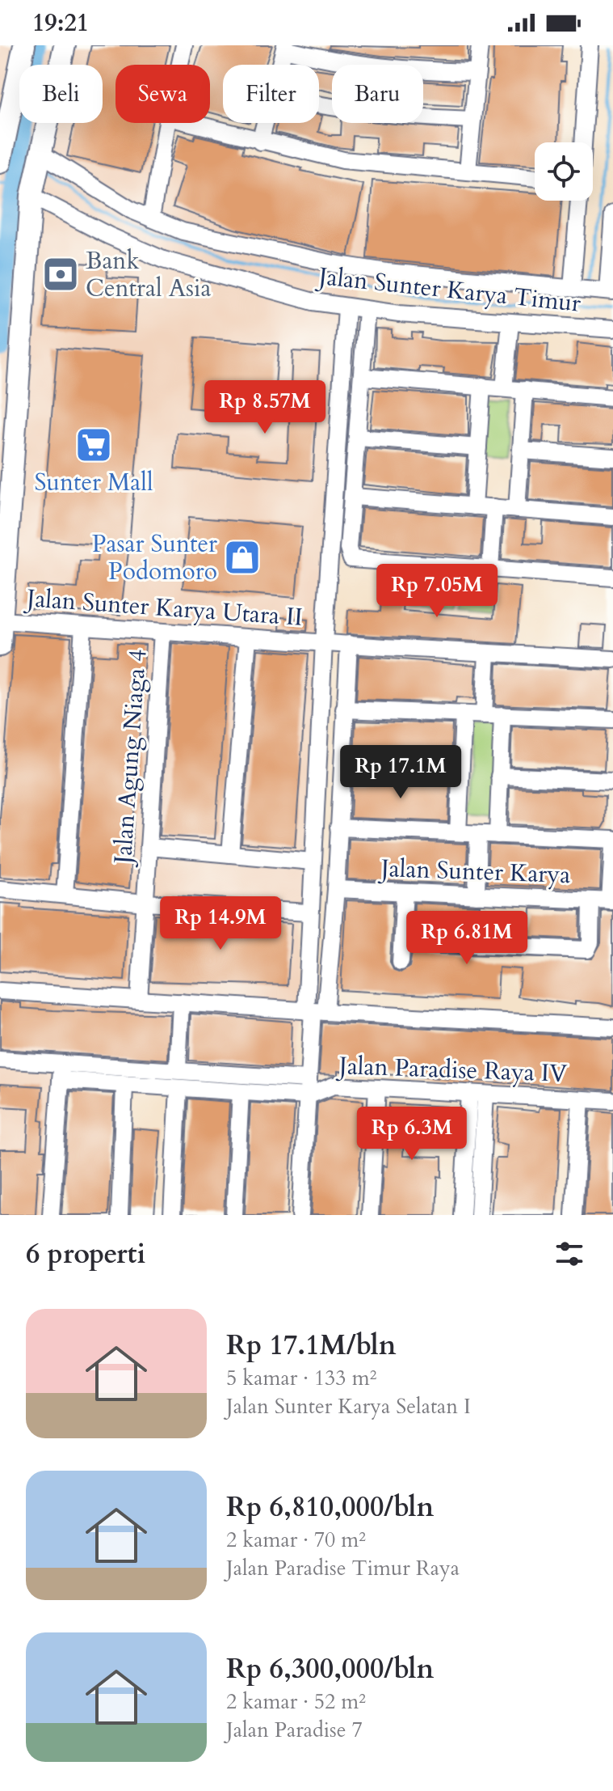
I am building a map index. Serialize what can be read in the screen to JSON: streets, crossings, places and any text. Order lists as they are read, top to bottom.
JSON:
{
  "streets": {
    "street": [
      "Jalan Sunter Karya Timur",
      "Jalan Sunter Karya Utara II",
      "Jalan Agung Niaga 4",
      "Jalan Sunter Karya",
      "Jalan Paradise Raya IV"
    ]
  },
  "crossings": [
    ["Jalan Sunter Karya Utara II", "Jalan Agung Niaga 4"]
  ],
  "places": {
    "bank": ["Bank Central Asia"],
    "supermarket": ["Sunter Mall"],
    "shop": ["Pasar Sunter Podomoro"]
  },
  "page": {
    "status": "19:21",
    "chip": [
      "Beli",
      "Sewa",
      "Filter",
      "Baru"
    ],
    "price": [
      "Rp 8.57M",
      "Rp 7.05M",
      "Rp 17.1M",
      "Rp 14.9M",
      "Rp 6.81M",
      "Rp 6.3M"
    ],
    "heading": "6 properti",
    "list": [
      {
        "name": "Rp 17.1M/bln",
        "note": "5 kamar · 133 m² · Jalan Sunter Karya Selatan I"
      },
      {
        "name": "Rp 6,810,000/bln",
        "note": "2 kamar · 70 m² · Jalan Paradise Timur Raya"
      },
      {
        "name": "Rp 6,300,000/bln",
        "note": "2 kamar · 52 m² · Jalan Paradise 7"
      }
    ]
  }
}
